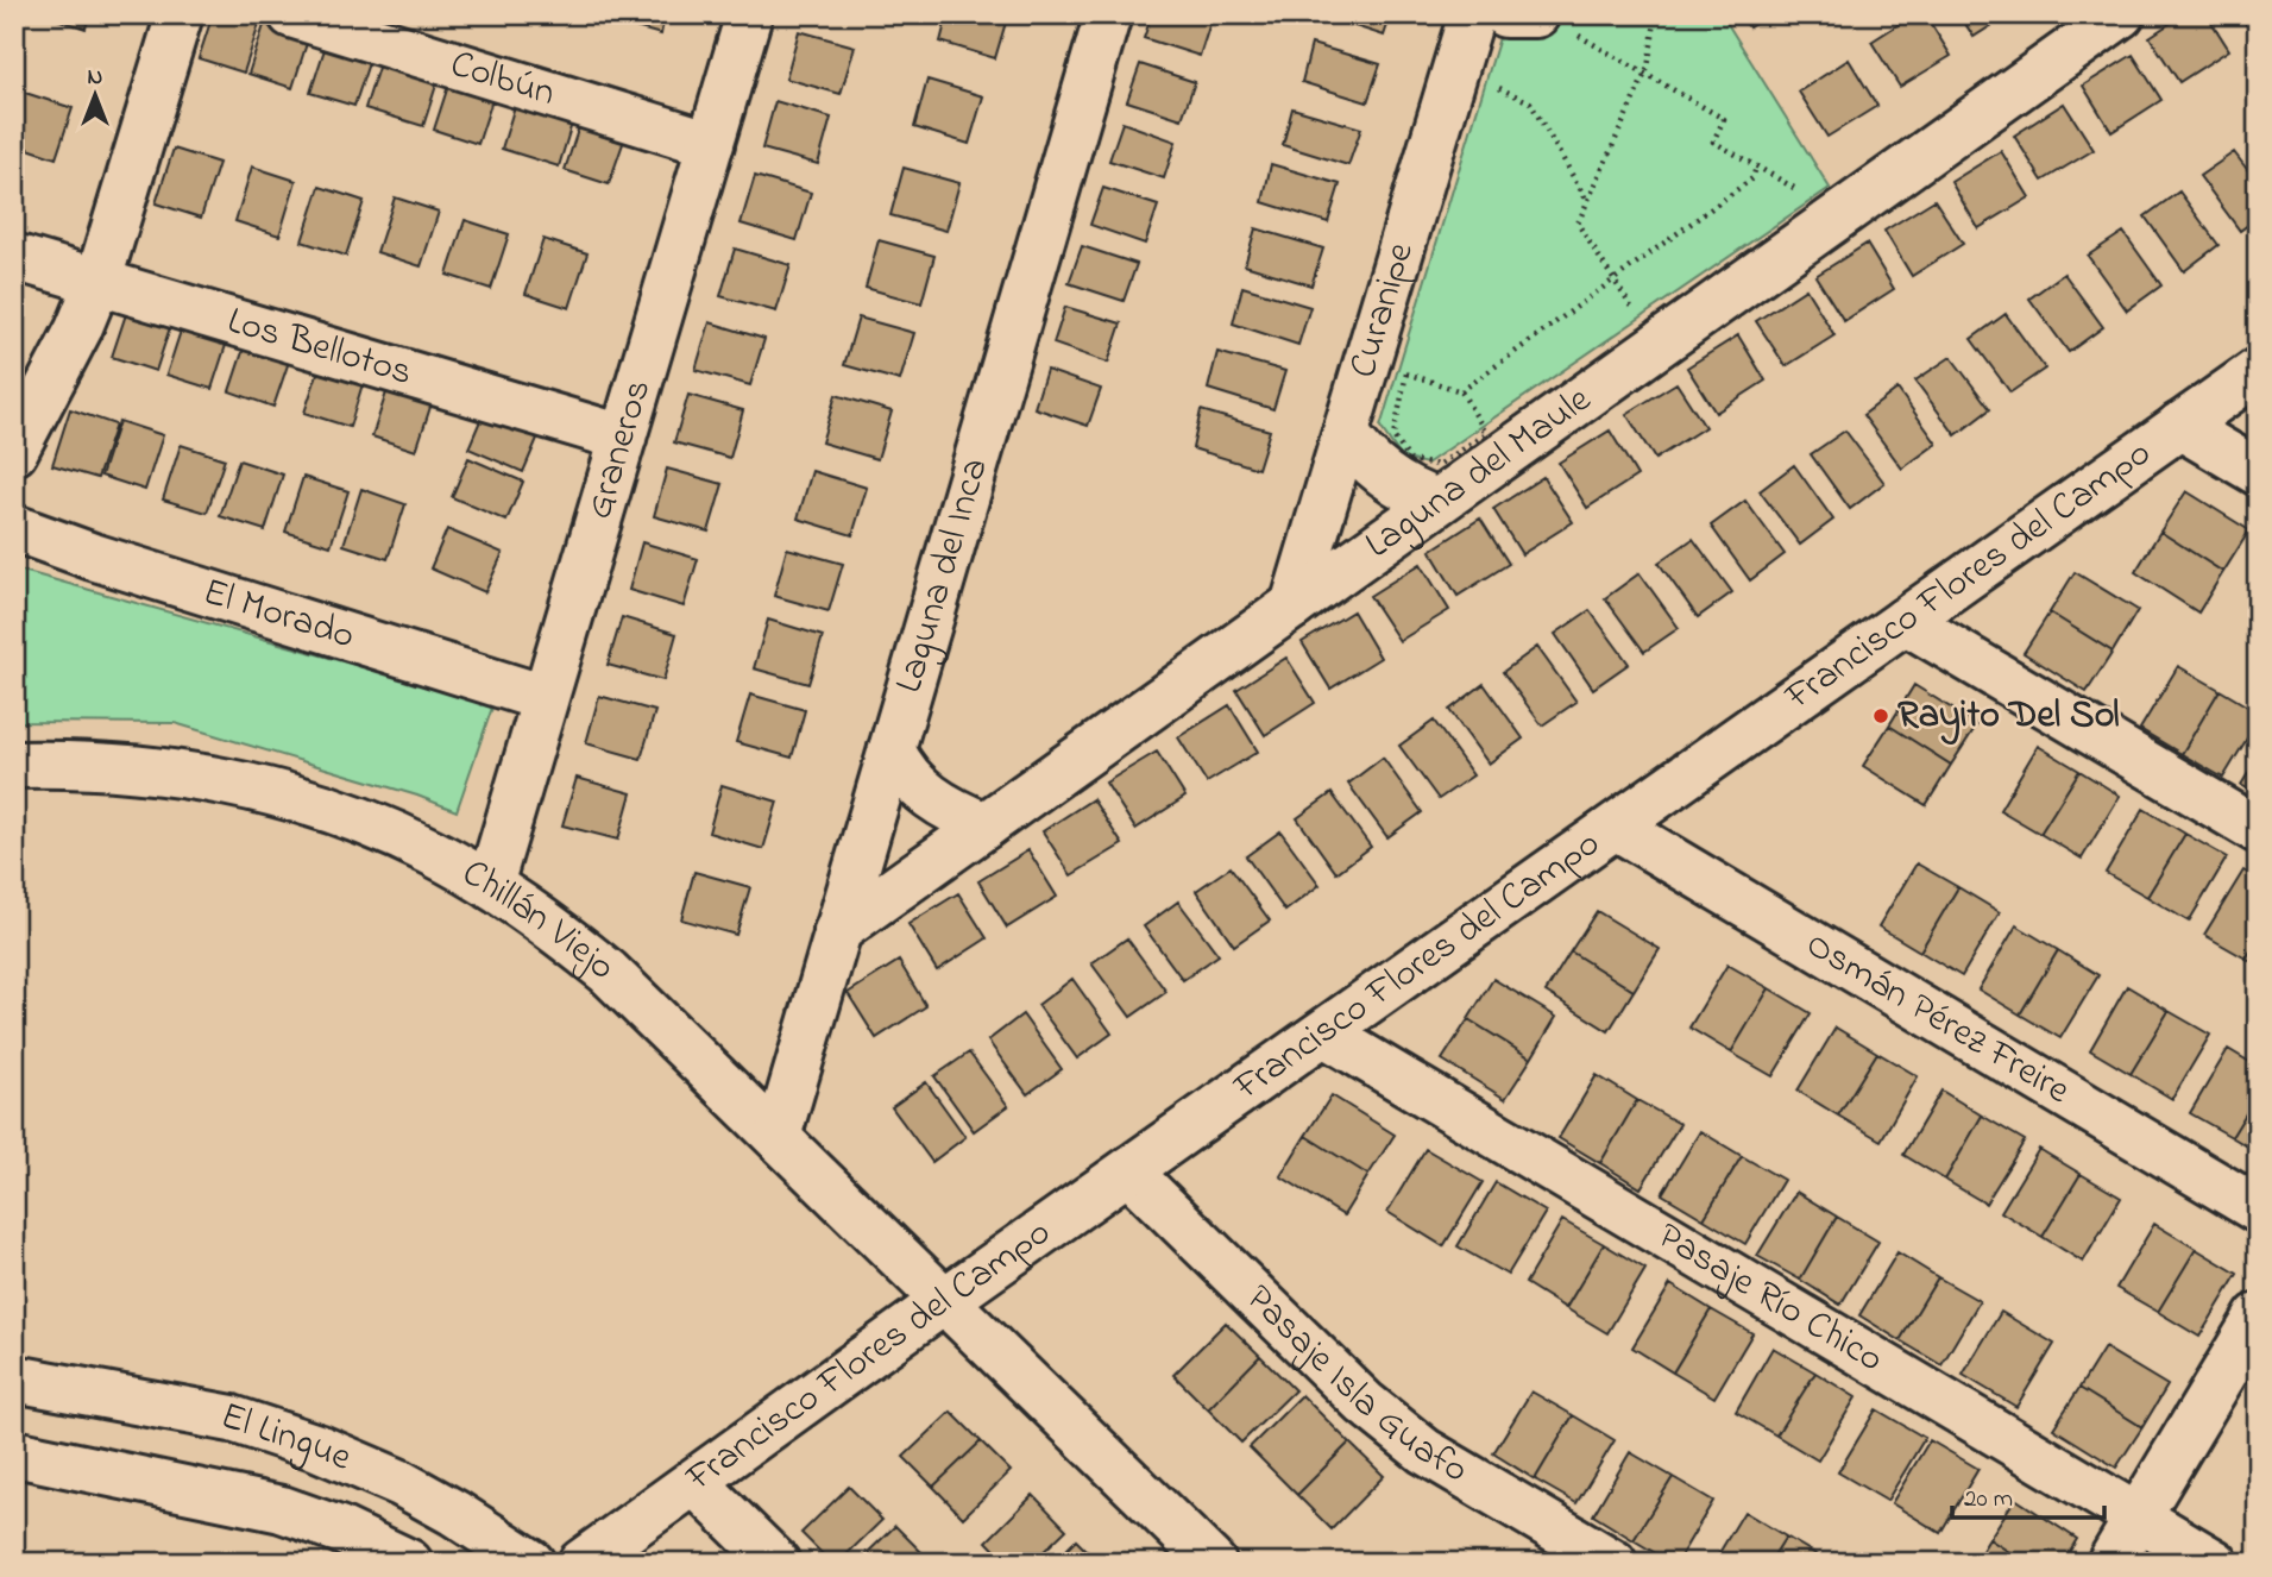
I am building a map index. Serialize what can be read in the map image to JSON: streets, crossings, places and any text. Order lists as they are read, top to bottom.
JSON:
{
  "streets": {
    "street": [
      "Colbún",
      "Curanipe",
      "Los Bellotos",
      "Graneros",
      "Laguna del Maule",
      "Laguna del Inca",
      "Francisco Flores del Campo",
      "El Morado",
      "Chillán Viejo",
      "Osmán Pérez Freire",
      "Pasaje Río Chico",
      "Pasaje Isla Guafo",
      "El Lingue"
    ]
  },
  "crossings": [
    ["Colbún", "Graneros"],
    ["Curanipe", "Laguna del Maule"],
    ["Los Bellotos", "Graneros"],
    ["Graneros", "El Morado"],
    ["Graneros", "Chillán Viejo"],
    ["Laguna del Maule", "Laguna del Inca"],
    ["Laguna del Inca", "Chillán Viejo"],
    ["Francisco Flores del Campo", "Chillán Viejo"],
    ["Francisco Flores del Campo", "Osmán Pérez Freire"],
    ["Francisco Flores del Campo", "Pasaje Río Chico"],
    ["Francisco Flores del Campo", "Pasaje Isla Guafo"]
  ],
  "places": ["Rayito Del Sol"],
  "scale_bar": "20 m",
  "north": "top"
}
